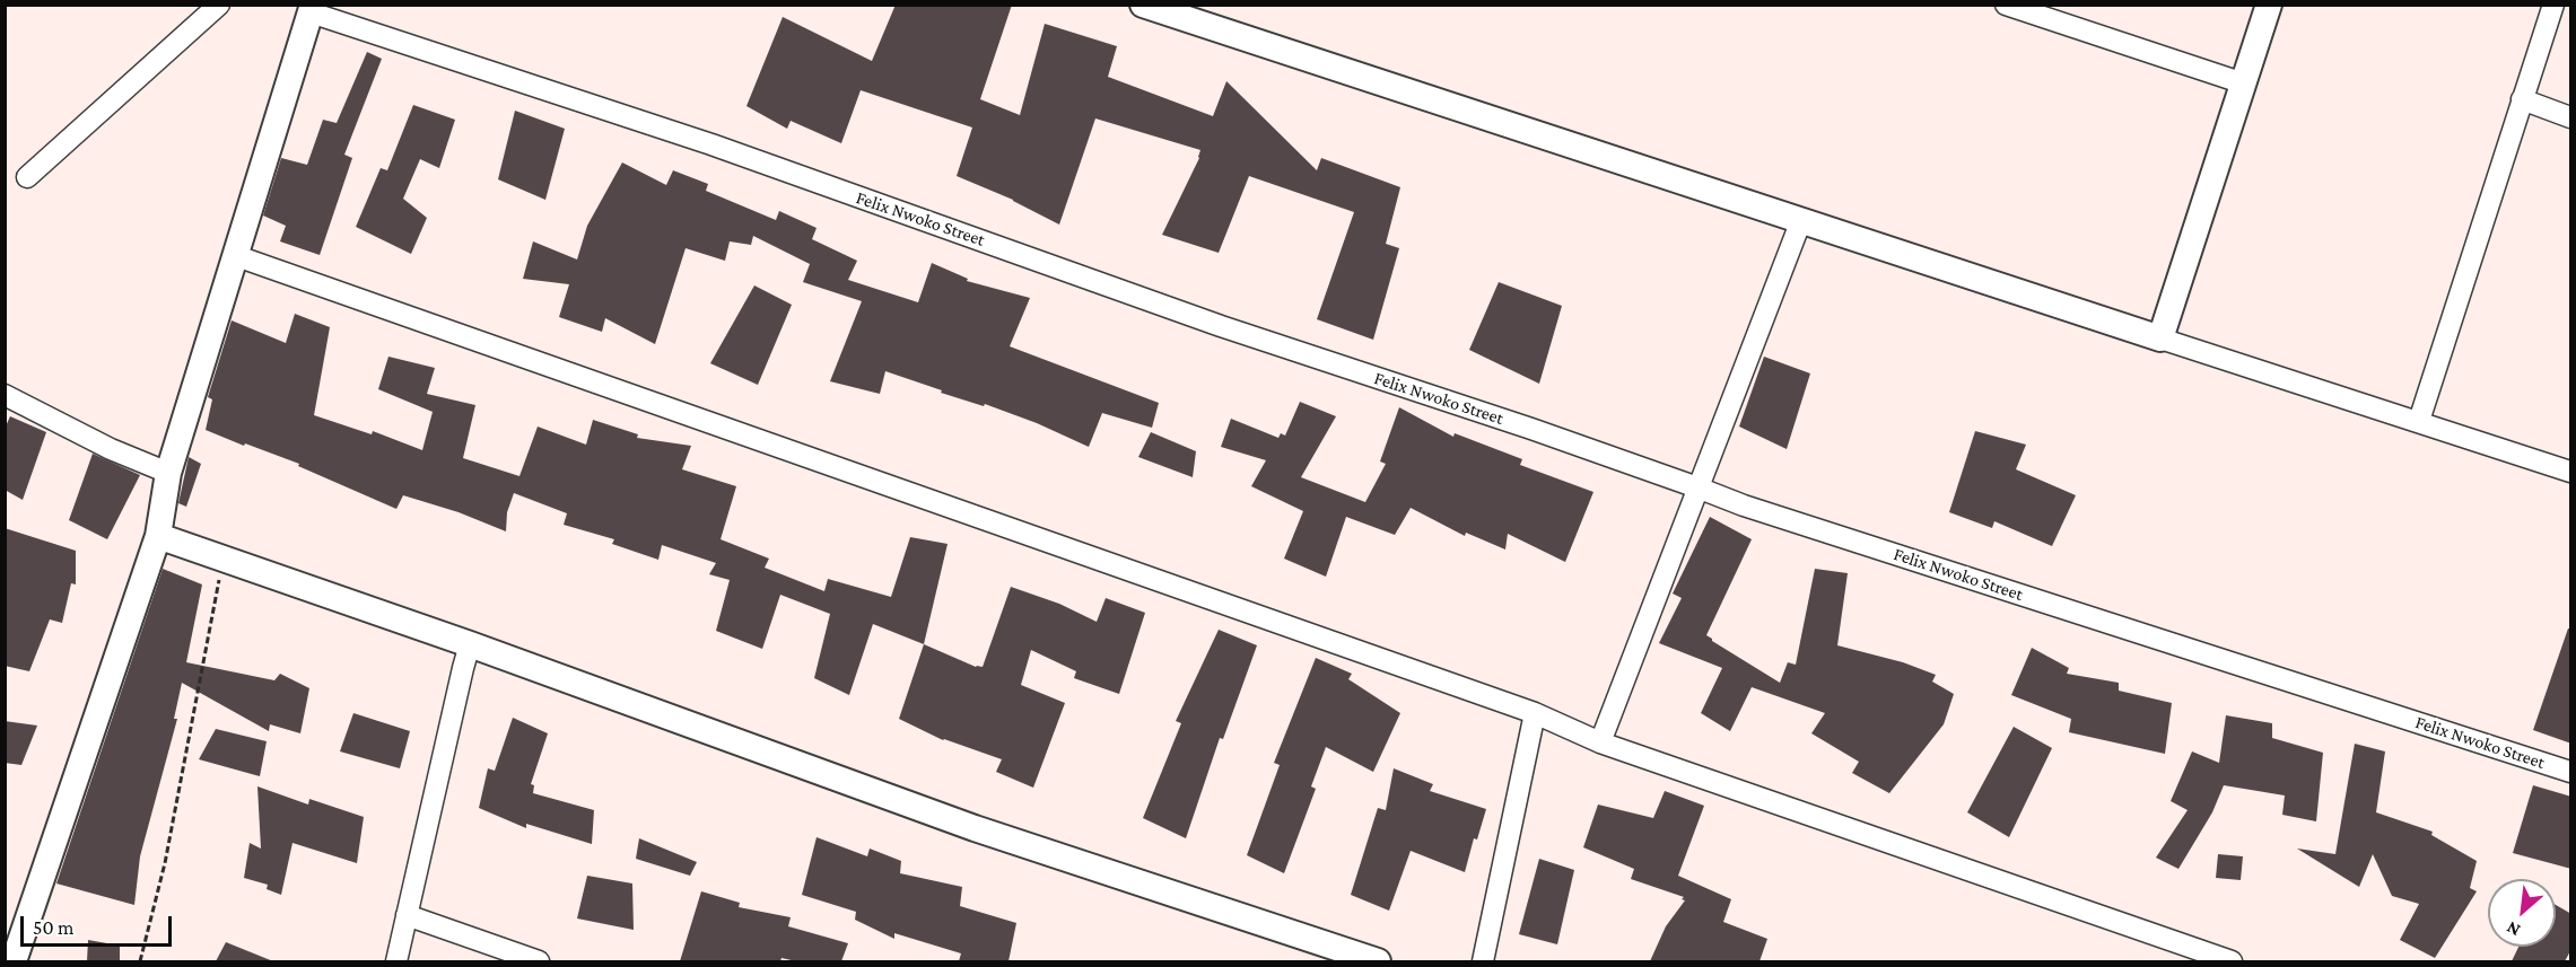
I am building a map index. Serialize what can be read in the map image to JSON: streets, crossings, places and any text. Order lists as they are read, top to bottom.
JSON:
{
  "streets": {
    "street": ["Felix Nwoko Street"]
  },
  "scale_bar": "50 m",
  "north": "bottom left"
}
